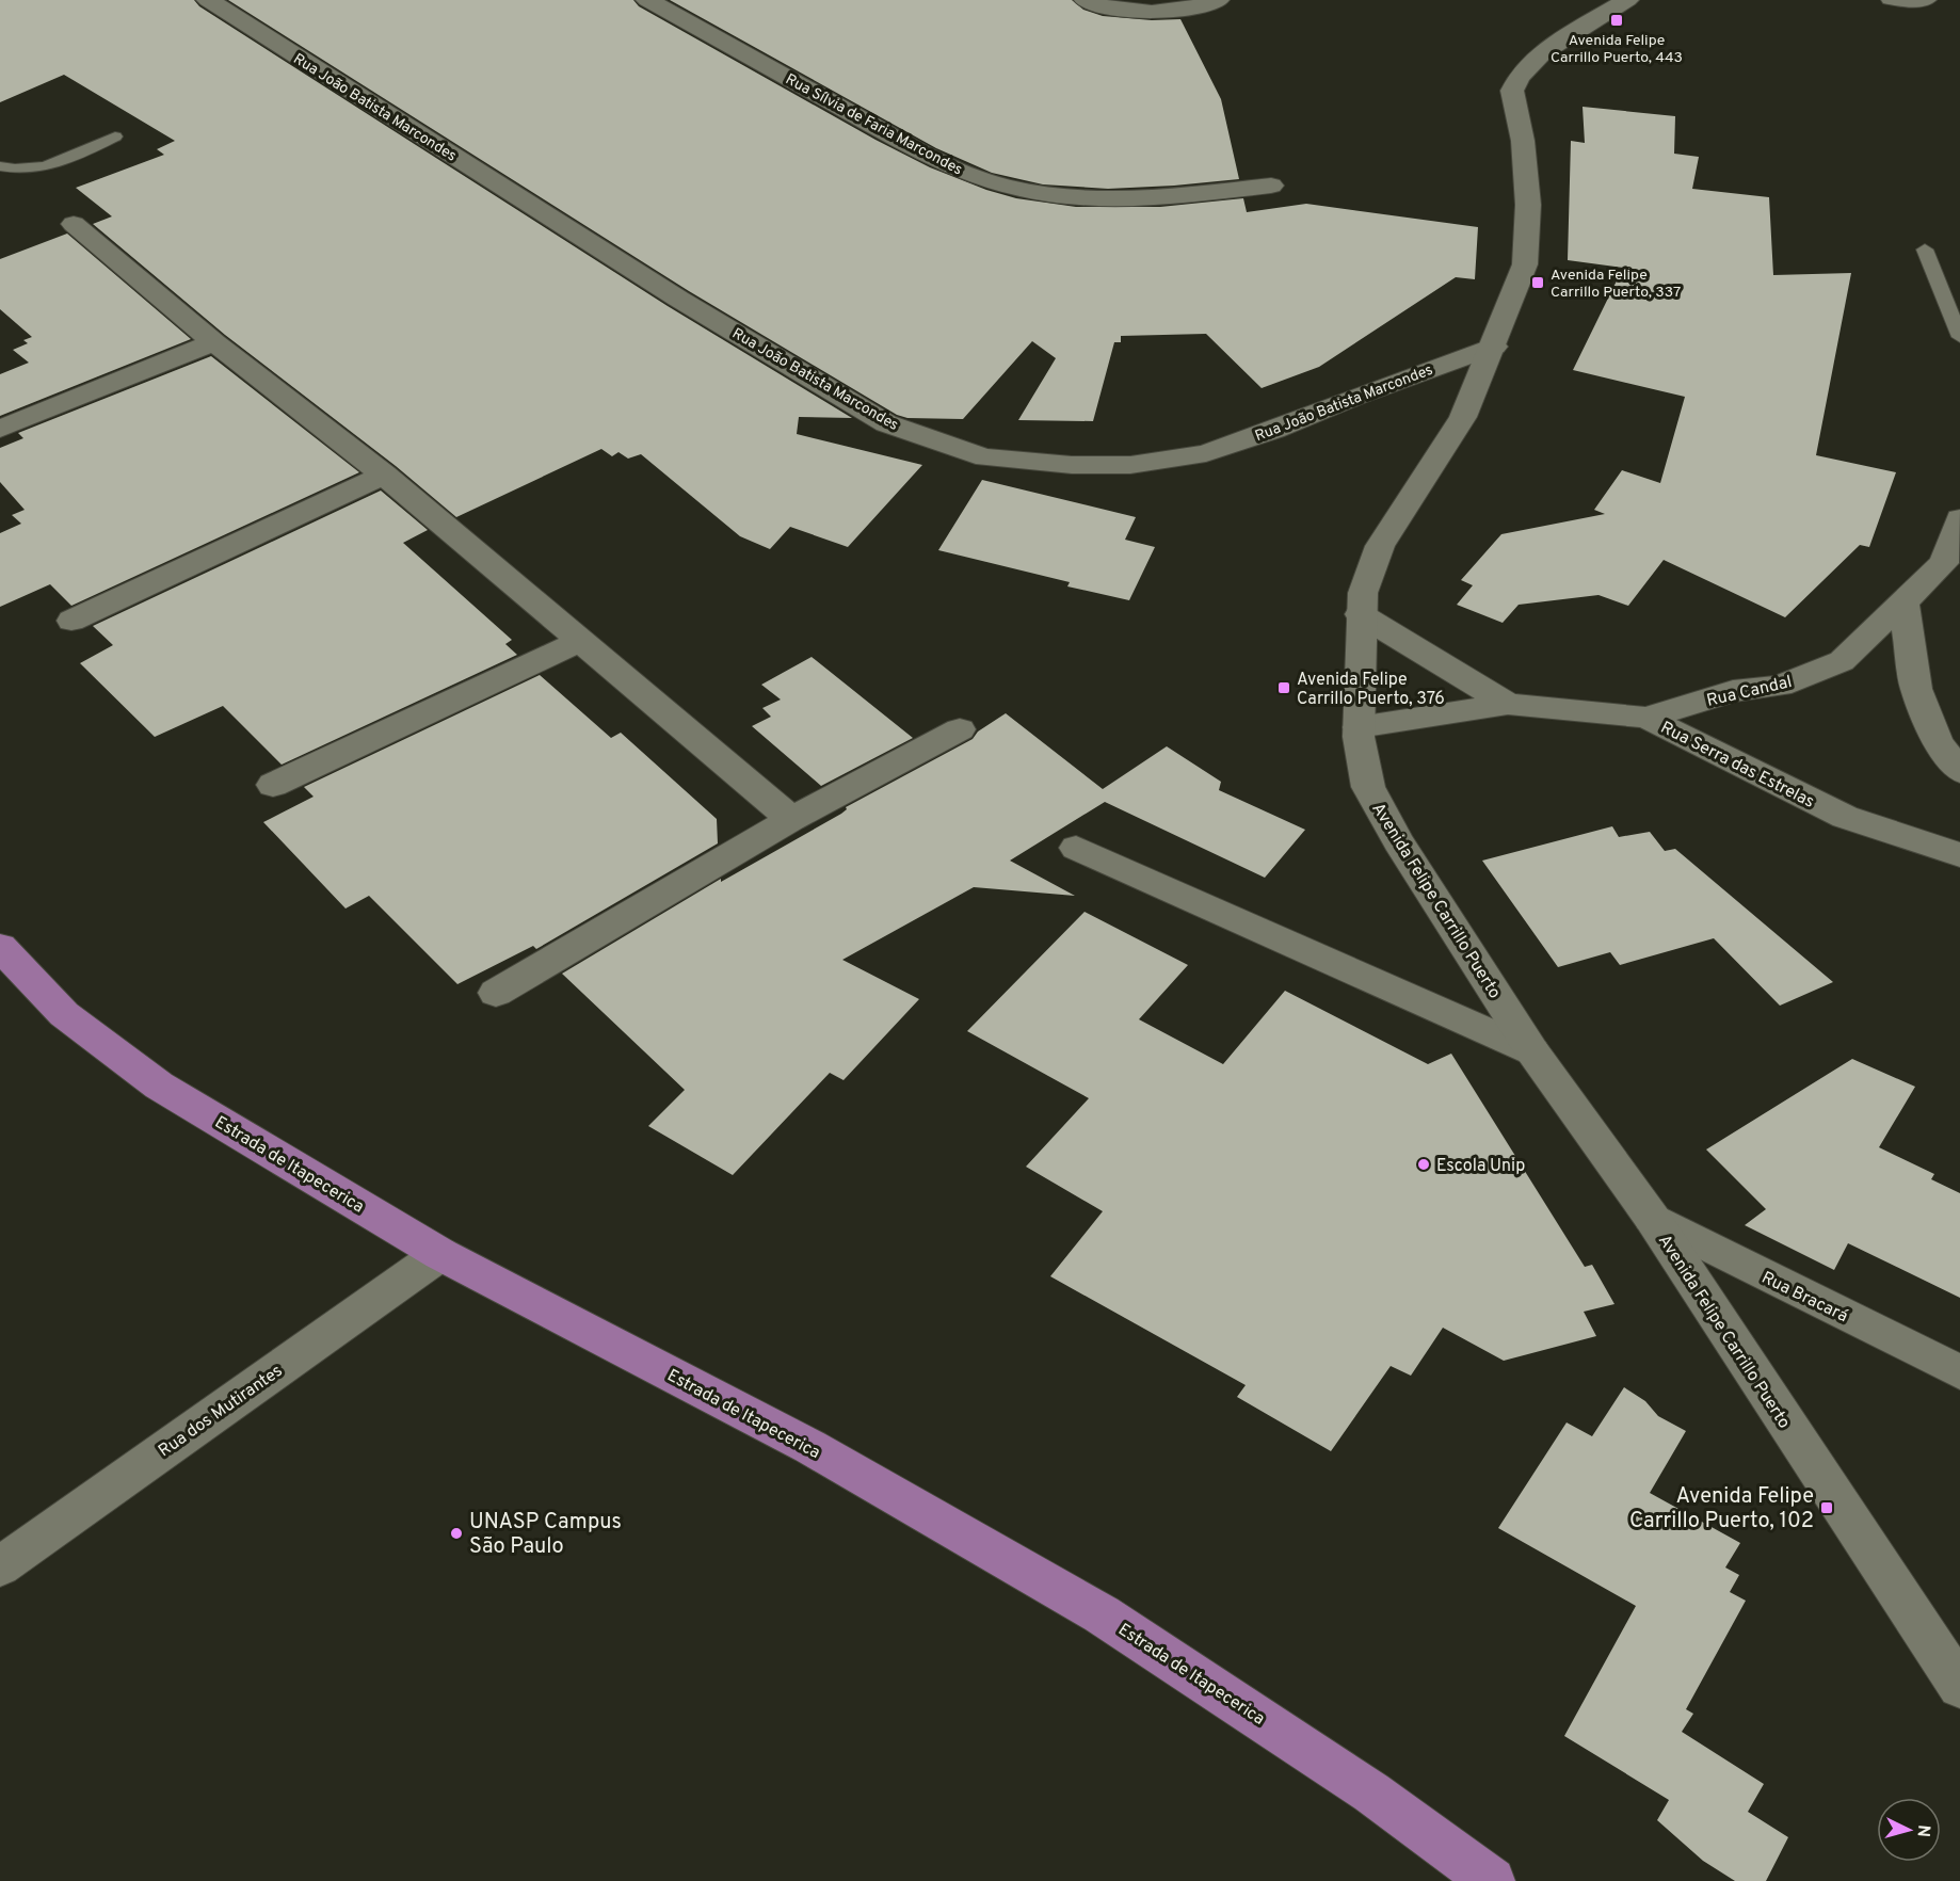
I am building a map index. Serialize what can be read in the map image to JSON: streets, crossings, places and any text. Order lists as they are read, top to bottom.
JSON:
{
  "streets": {
    "main road": ["Estrada de Itapecerica"],
    "street": [
      "Rua João Batista Marcondes",
      "Rua Sílvia de Faria Marcondes",
      "Rua Candal",
      "Rua Serra das Estrelas",
      "Avenida Felipe Carrillo Puerto",
      "Rua Bracará",
      "Rua dos Mutirantes"
    ]
  },
  "crossings": [
    ["Rua João Batista Marcondes", "Avenida Felipe Carrillo Puerto"],
    ["Rua Candal", "Rua Serra das Estrelas"],
    ["Rua Serra das Estrelas", "Avenida Felipe Carrillo Puerto"],
    ["Avenida Felipe Carrillo Puerto", "Rua Bracará"],
    ["Estrada de Itapecerica", "Rua dos Mutirantes"]
  ],
  "places": {
    "transit": [
      "Avenida Felipe Carrillo Puerto, 443",
      "Avenida Felipe Carrillo Puerto, 337",
      "Avenida Felipe Carrillo Puerto, 376",
      "Avenida Felipe Carrillo Puerto, 102"
    ],
    "other": ["Escola Unip", "UNASP Campus São Paulo"]
  },
  "north": "right"
}
